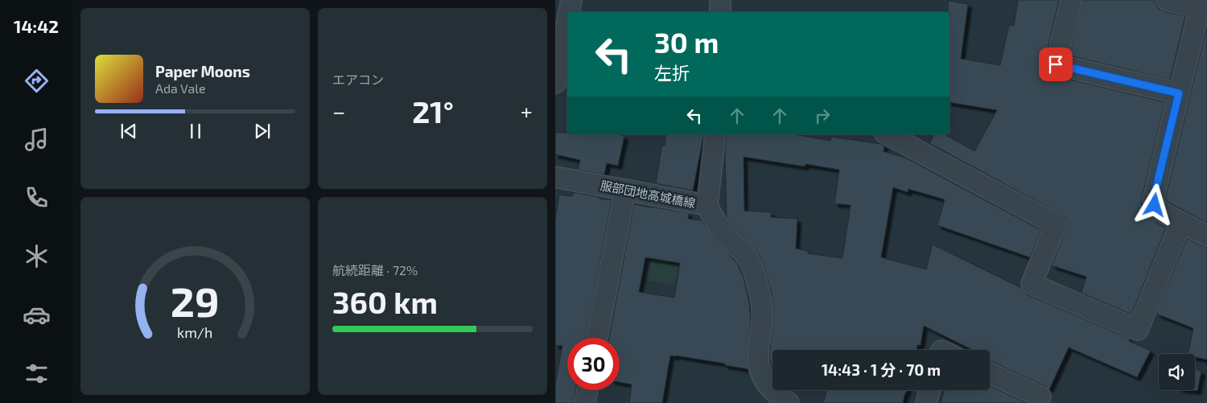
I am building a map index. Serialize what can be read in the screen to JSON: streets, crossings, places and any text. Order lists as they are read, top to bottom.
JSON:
{
  "streets": {
    "street": ["服部団地高城橋線"]
  },
  "page": {
    "tabs": "14:42",
    "tile": [
      "エアコン",
      ["航続距離 · 72%", "360 km"]
    ],
    "turn": ["30 m", "左折"],
    "song": ["Paper Moons", "Ada Vale"],
    "heat": ["−", "21°", "+"],
    "limit": "30",
    "trip": "14:43 · 1 分 · 70 m",
    "gauge": ["29", "km/h"]
  }
}
